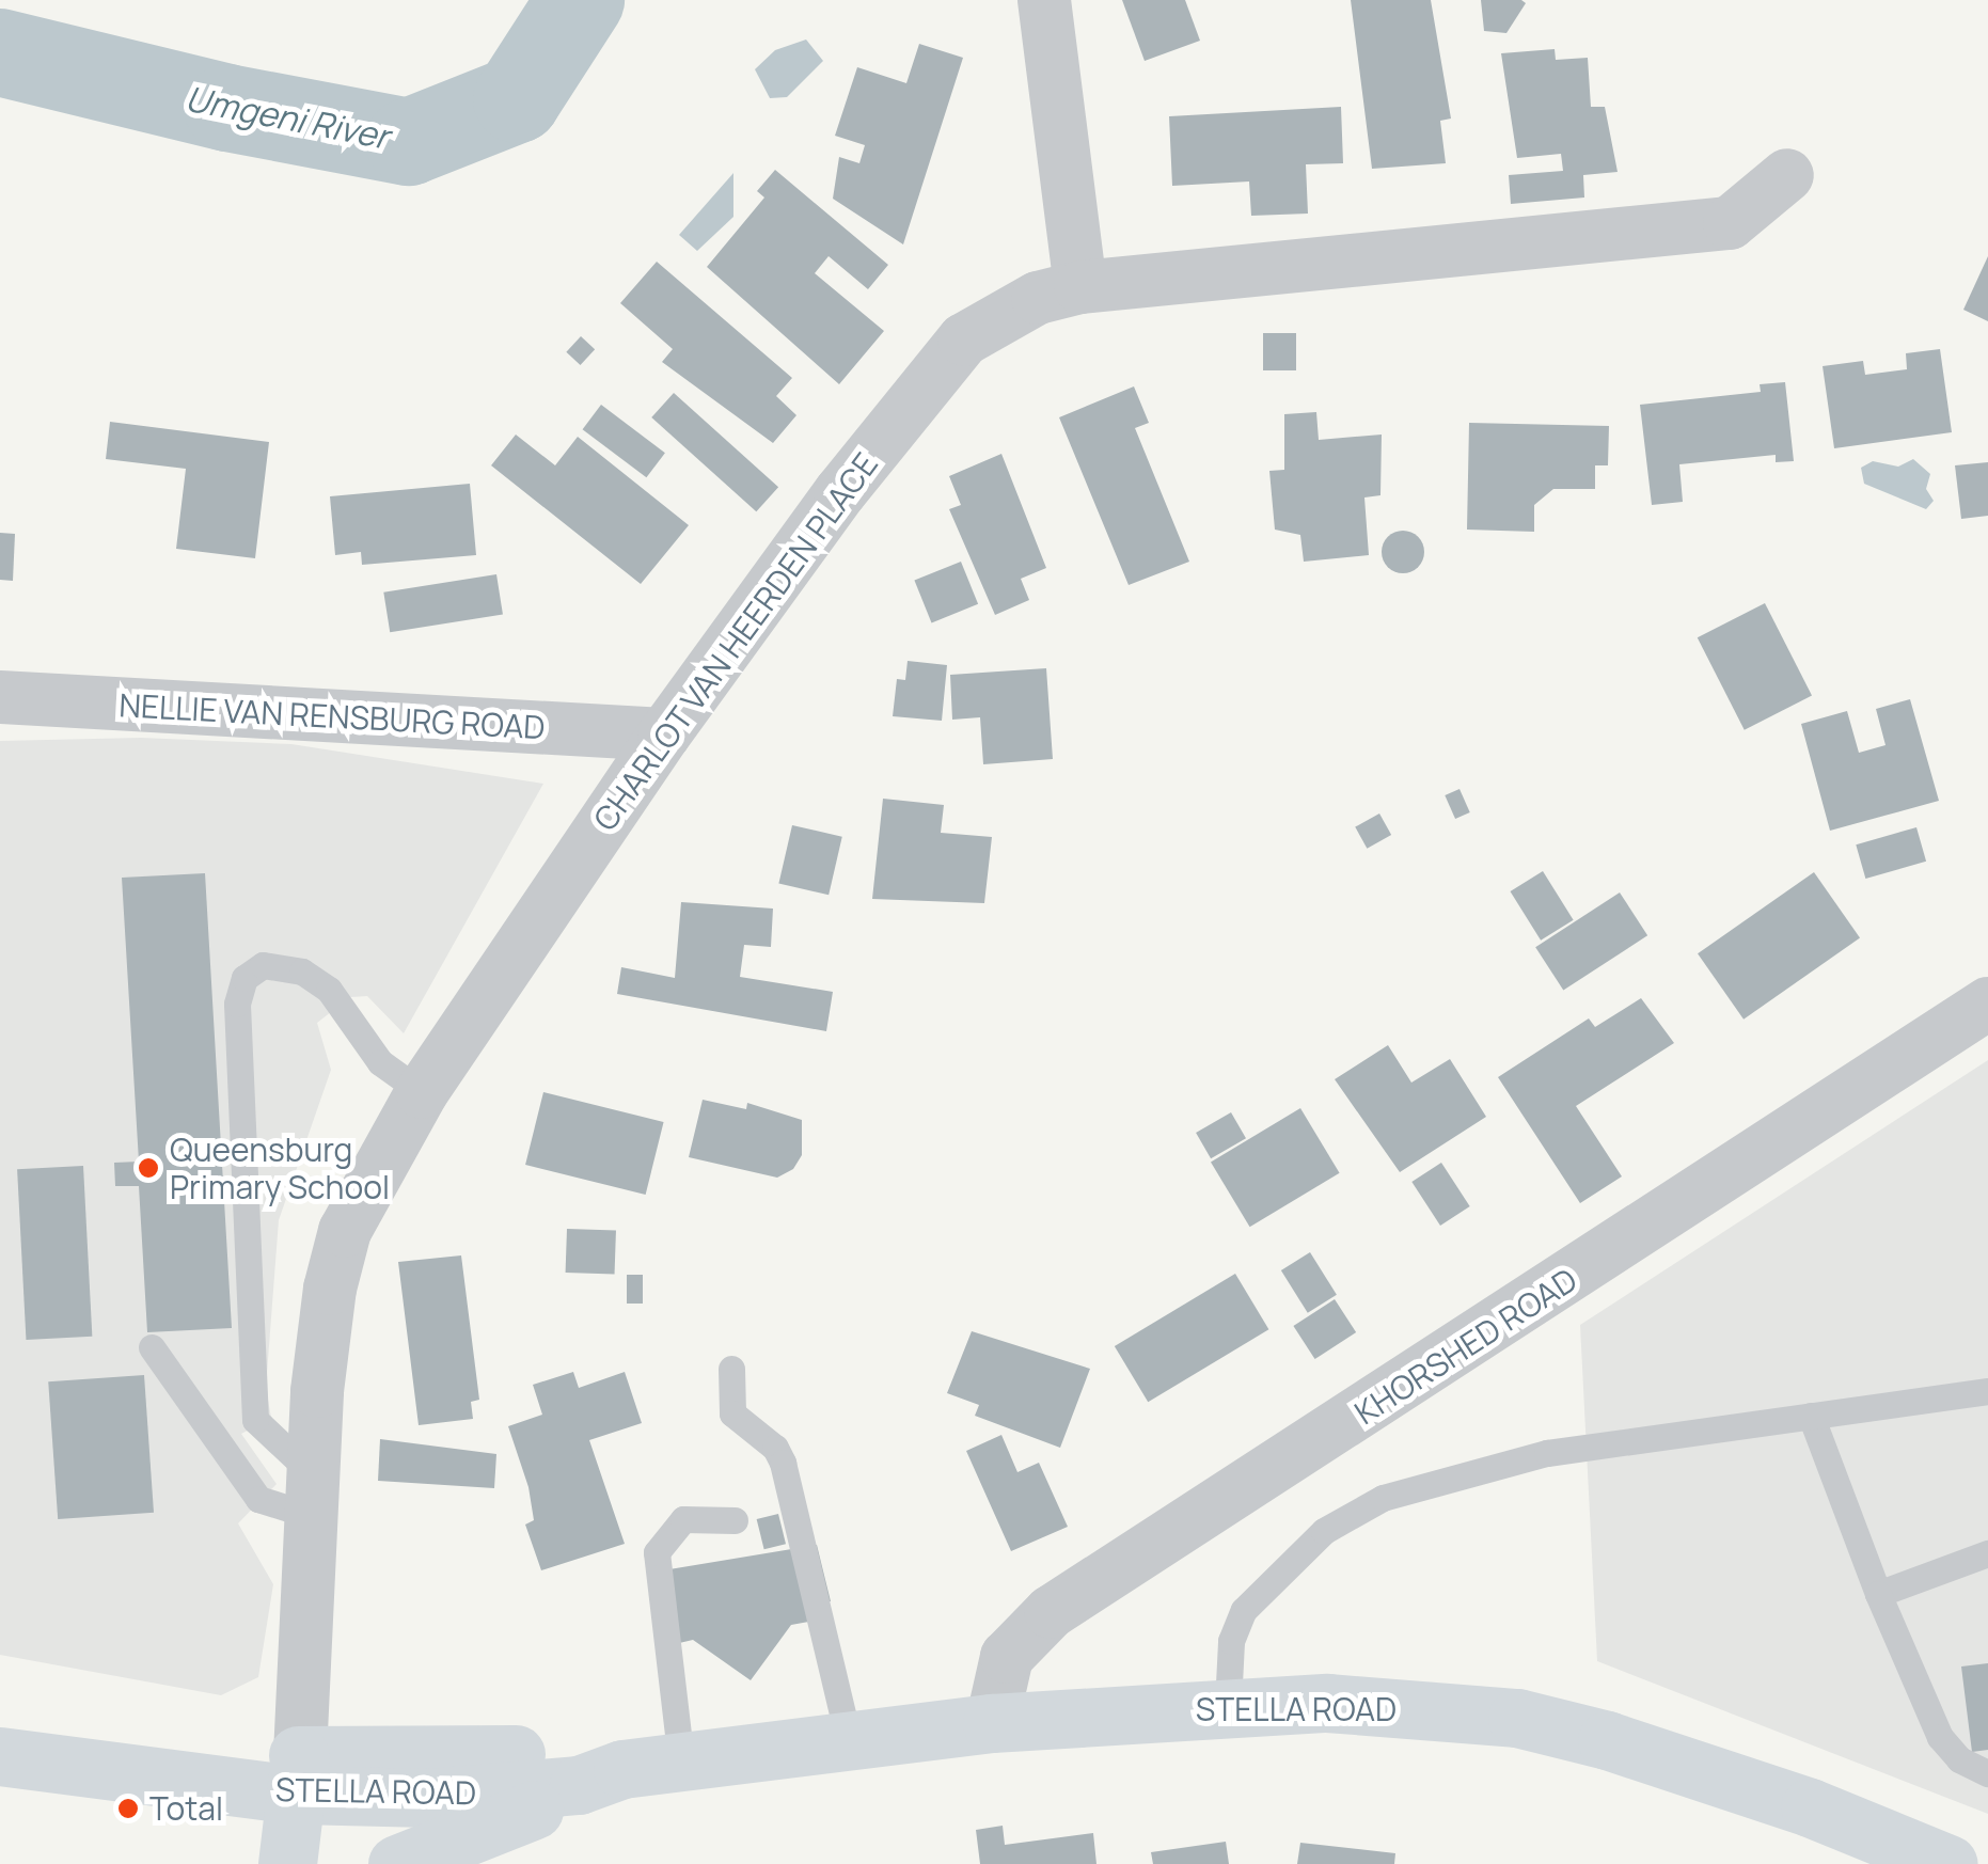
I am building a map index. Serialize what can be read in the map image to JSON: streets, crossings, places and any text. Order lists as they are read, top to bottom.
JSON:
{
  "streets": {
    "main road": ["STELLA ROAD"],
    "street": ["CHARLOT VAN HEERDEN PLACE", "NELLIE VAN RENSBURG ROAD", "KHORSHED ROAD"]
  },
  "crossings": [
    ["CHARLOT VAN HEERDEN PLACE", "NELLIE VAN RENSBURG ROAD"],
    ["CHARLOT VAN HEERDEN PLACE", "STELLA ROAD"],
    ["KHORSHED ROAD", "STELLA ROAD"]
  ],
  "water": ["Umgeni River"],
  "places": ["Queensburg Primary School", "Total"]
}
